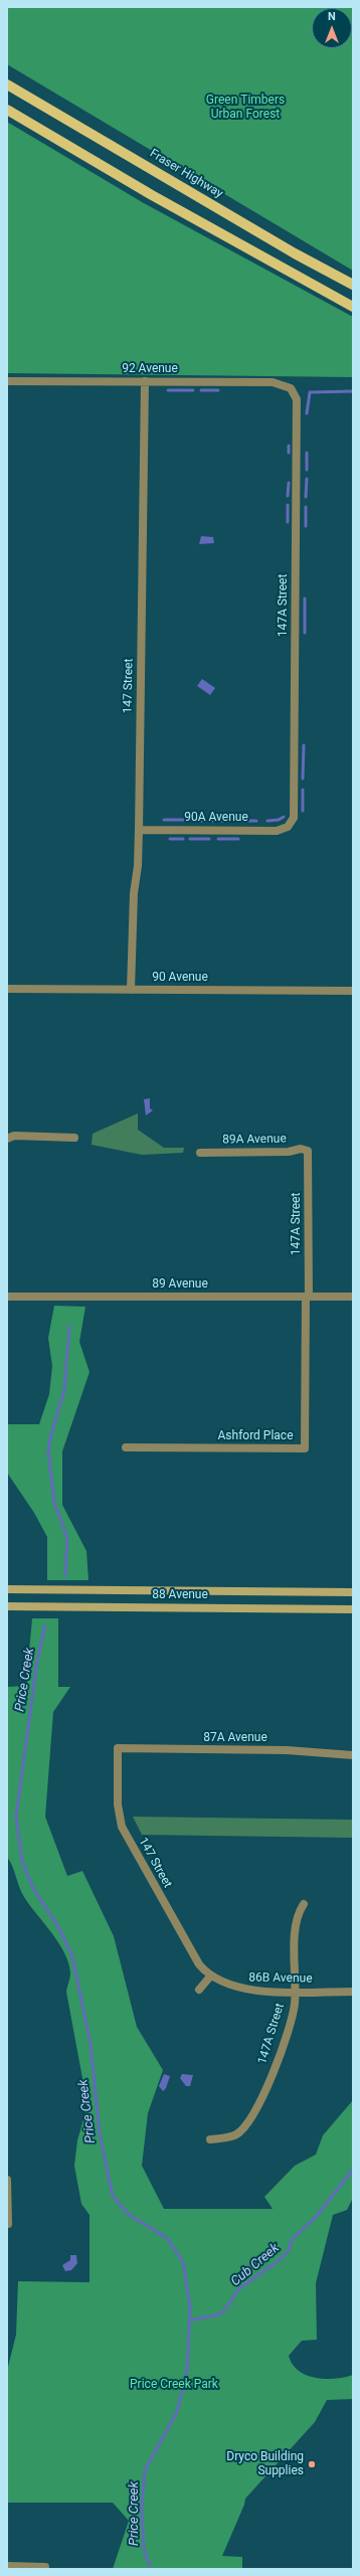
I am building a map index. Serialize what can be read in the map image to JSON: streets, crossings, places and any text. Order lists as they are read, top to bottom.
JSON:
{
  "streets": {
    "main road": ["Fraser Highway", "88 Avenue"],
    "street": [
      "92 Avenue",
      "147A Street",
      "147 Street",
      "90A Avenue",
      "90 Avenue",
      "89A Avenue",
      "89 Avenue",
      "Ashford Place",
      "87A Avenue",
      "86B Avenue"
    ]
  },
  "crossings": [
    ["92 Avenue", "147A Street"],
    ["92 Avenue", "147 Street"],
    ["147A Street", "90A Avenue"],
    ["147A Street", "89A Avenue"],
    ["147A Street", "89 Avenue"],
    ["147A Street", "Ashford Place"],
    ["147A Street", "86B Avenue"],
    ["147 Street", "90A Avenue"],
    ["147 Street", "90 Avenue"],
    ["147 Street", "87A Avenue"],
    ["147 Street", "86B Avenue"],
    ["89 Avenue", "Ashford Place"]
  ],
  "water": ["Price Creek", "Cub Creek"],
  "parks": ["Green Timbers Urban Forest", "Price Creek Park"],
  "places": ["Dryco Building Supplies"],
  "north": "top"
}
